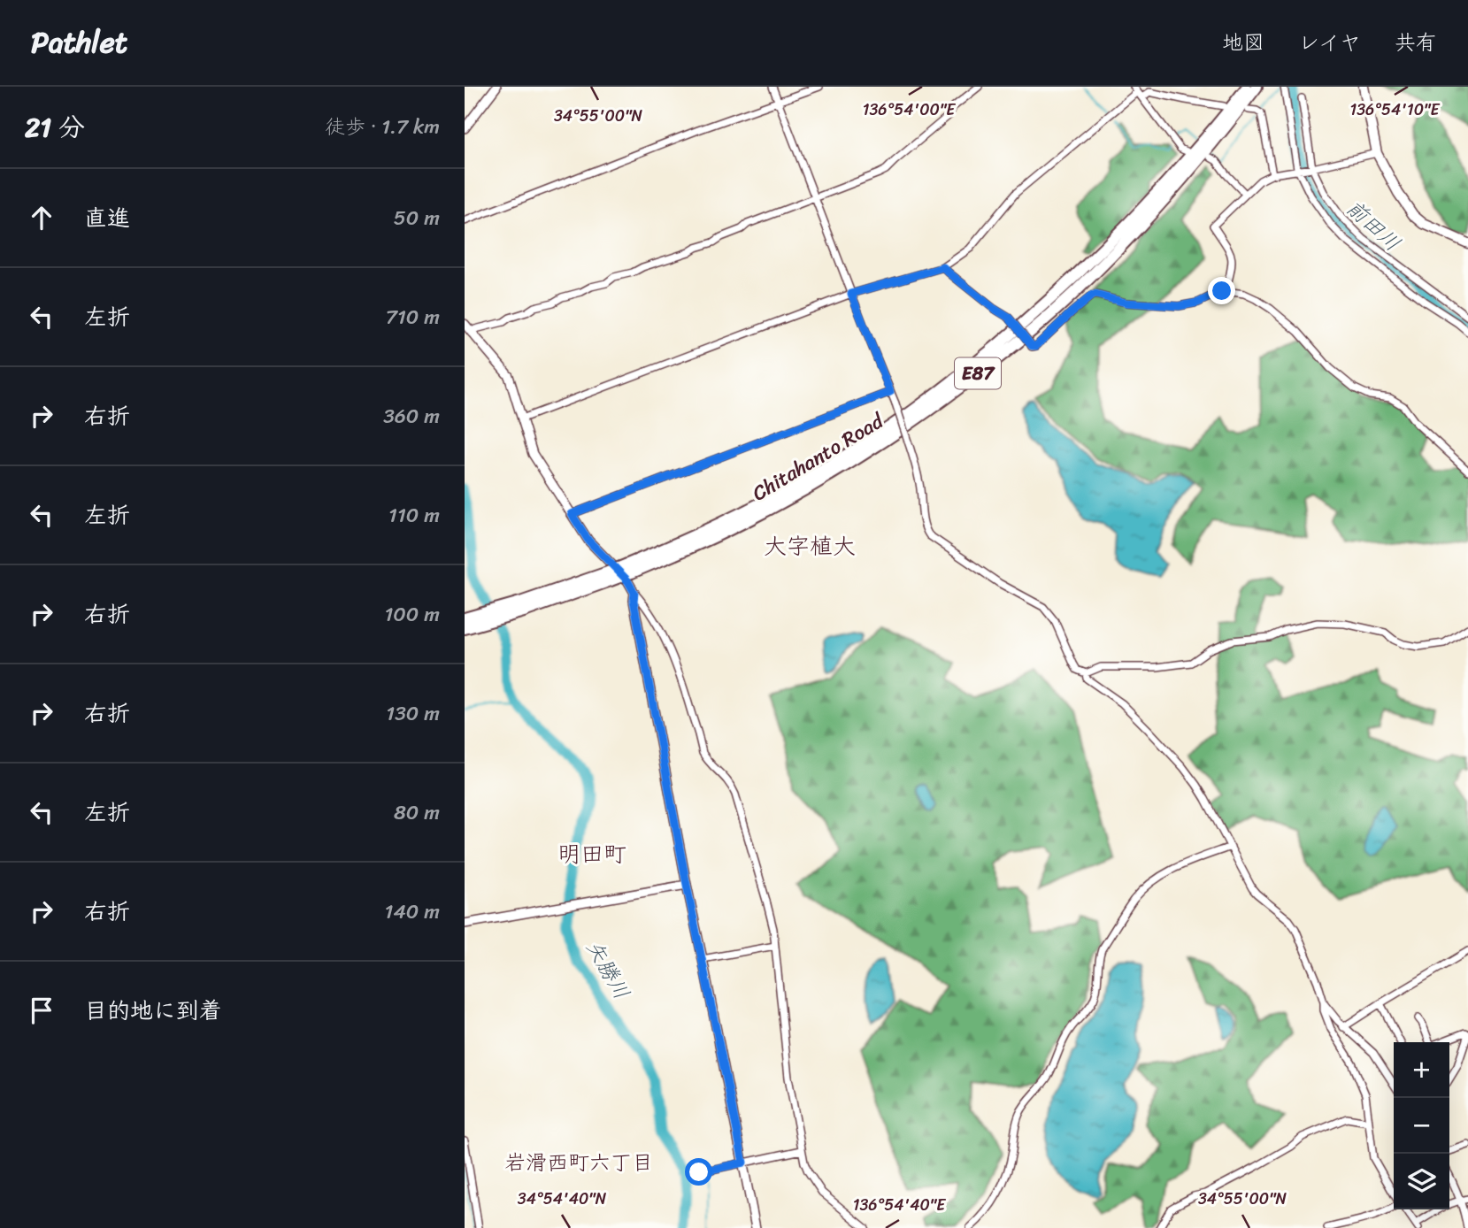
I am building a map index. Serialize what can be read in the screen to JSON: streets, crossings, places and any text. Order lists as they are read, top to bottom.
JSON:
{
  "streets": {
    "highway": ["E87", "Chitahanto Road"]
  },
  "districts": ["大字植大", "明田町", "岩滑西町六丁目"],
  "water": ["前田川", "矢勝川"],
  "page": {
    "header": "Pathlet",
    "nav": ["地図", "レイヤ", "共有"],
    "heading": ["21 分", "徒歩 · 1.7 km"],
    "list": [
      ["直進", "50 m"],
      ["左折", "710 m"],
      ["右折", "360 m"],
      ["左折", "110 m"],
      ["右折", "100 m"],
      ["右折", "130 m"],
      ["左折", "80 m"],
      ["右折", "140 m"],
      "目的地に到着"
    ],
    "map_buttons": ["+", "−"]
  },
  "coordinates": [
    "136°54'00\"E",
    "136°54'10\"E",
    "34°55'00\"N",
    "34°54'40\"N",
    "136°54'40\"E"
  ]
}
